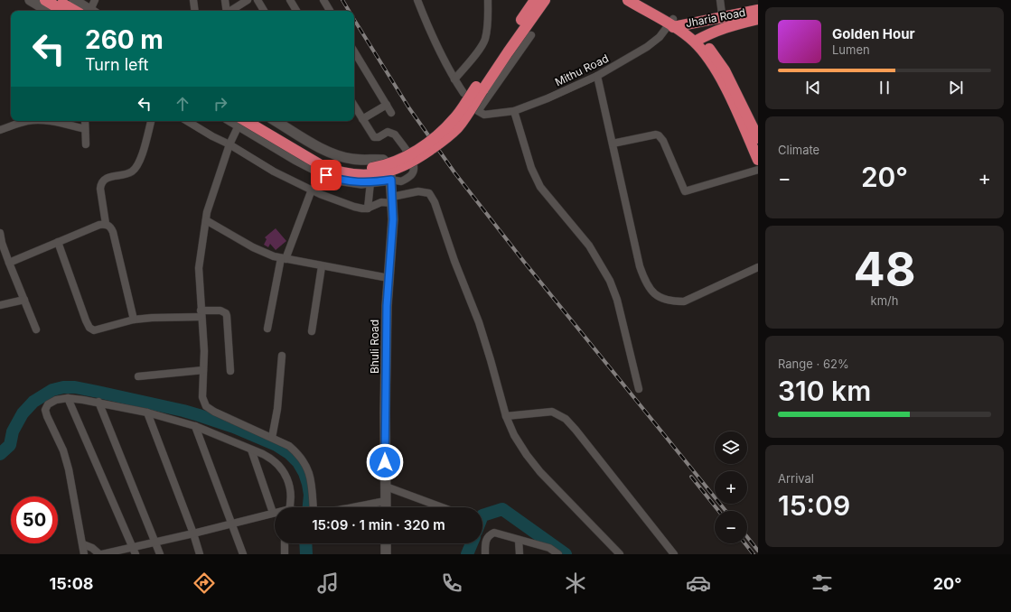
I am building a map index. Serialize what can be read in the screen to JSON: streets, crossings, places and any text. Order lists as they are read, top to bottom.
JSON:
{
  "streets": {
    "highway": ["Jharia Road"],
    "main road": ["Bhuli Road"],
    "street": ["Mithu Road"]
  },
  "crossings": [
    ["Jharia Road", "Mithu Road"]
  ],
  "page": {
    "turn": ["260 m", "Turn left"],
    "song": ["Golden Hour", "Lumen"],
    "tile": [
      "Climate",
      ["48", "km/h"],
      ["Range · 62%", "310 km"],
      ["Arrival", "15:09"]
    ],
    "heat": ["−", "20°", "+"],
    "map_buttons": ["+", "−"],
    "limit": "50",
    "trip": "15:09 · 1 min · 320 m",
    "tabs": ["15:08", "20°"]
  }
}
